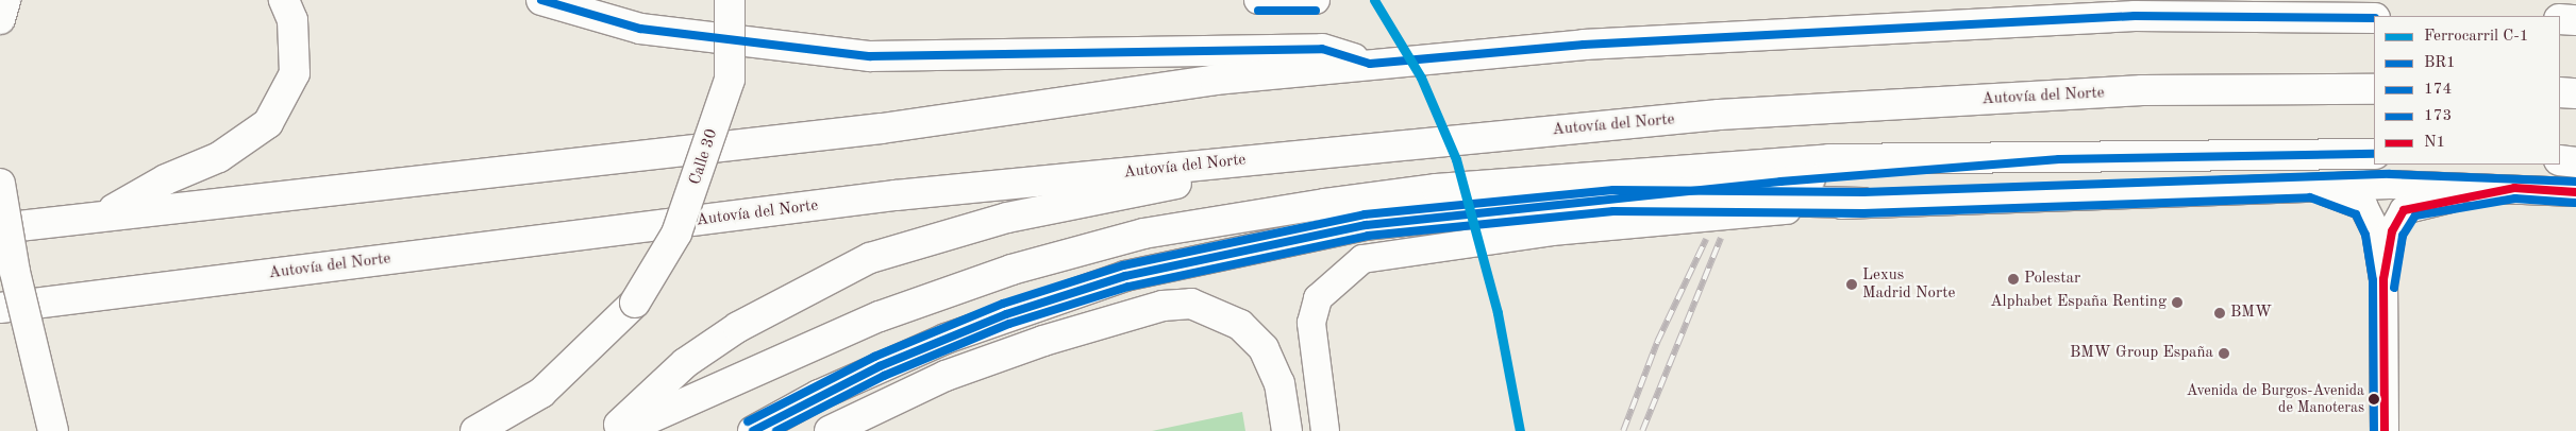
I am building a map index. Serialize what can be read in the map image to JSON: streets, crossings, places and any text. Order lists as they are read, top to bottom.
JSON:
{
  "streets": {
    "highway": ["Autovía del Norte", "Calle 30"]
  },
  "places": [
    "Polestar",
    "Lexus Madrid Norte",
    "Alphabet España Renting",
    "BMW",
    "BMW Group España",
    "Avenida de Burgos-Avenida de Manoteras"
  ],
  "lines": [
    "rail line C-1",
    "transit line BR1",
    "transit line 174",
    "transit line 173",
    "transit line N1"
  ],
  "legend": [
    "Ferrocarril C-1",
    "BR1",
    "174",
    "173",
    "N1"
  ]
}
